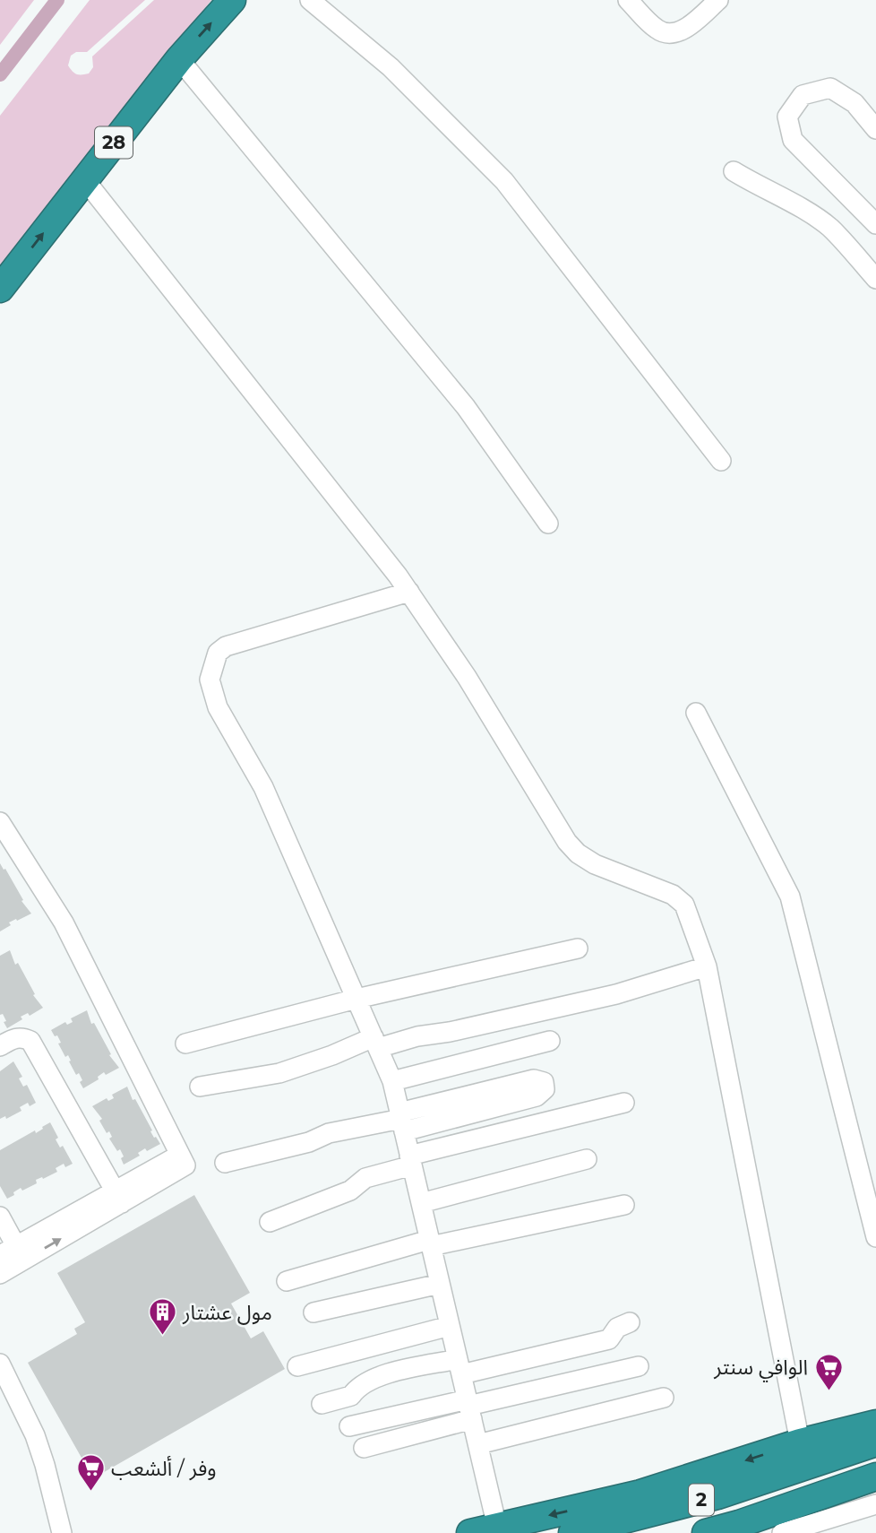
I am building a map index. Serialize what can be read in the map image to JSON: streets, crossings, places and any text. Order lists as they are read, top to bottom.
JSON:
{
  "streets": {
    "highway": ["28", "2"]
  },
  "places": {
    "building": ["مول عشتار"],
    "supermarket": ["الوافي سنتر", "وفر / ألشعب"]
  }
}
